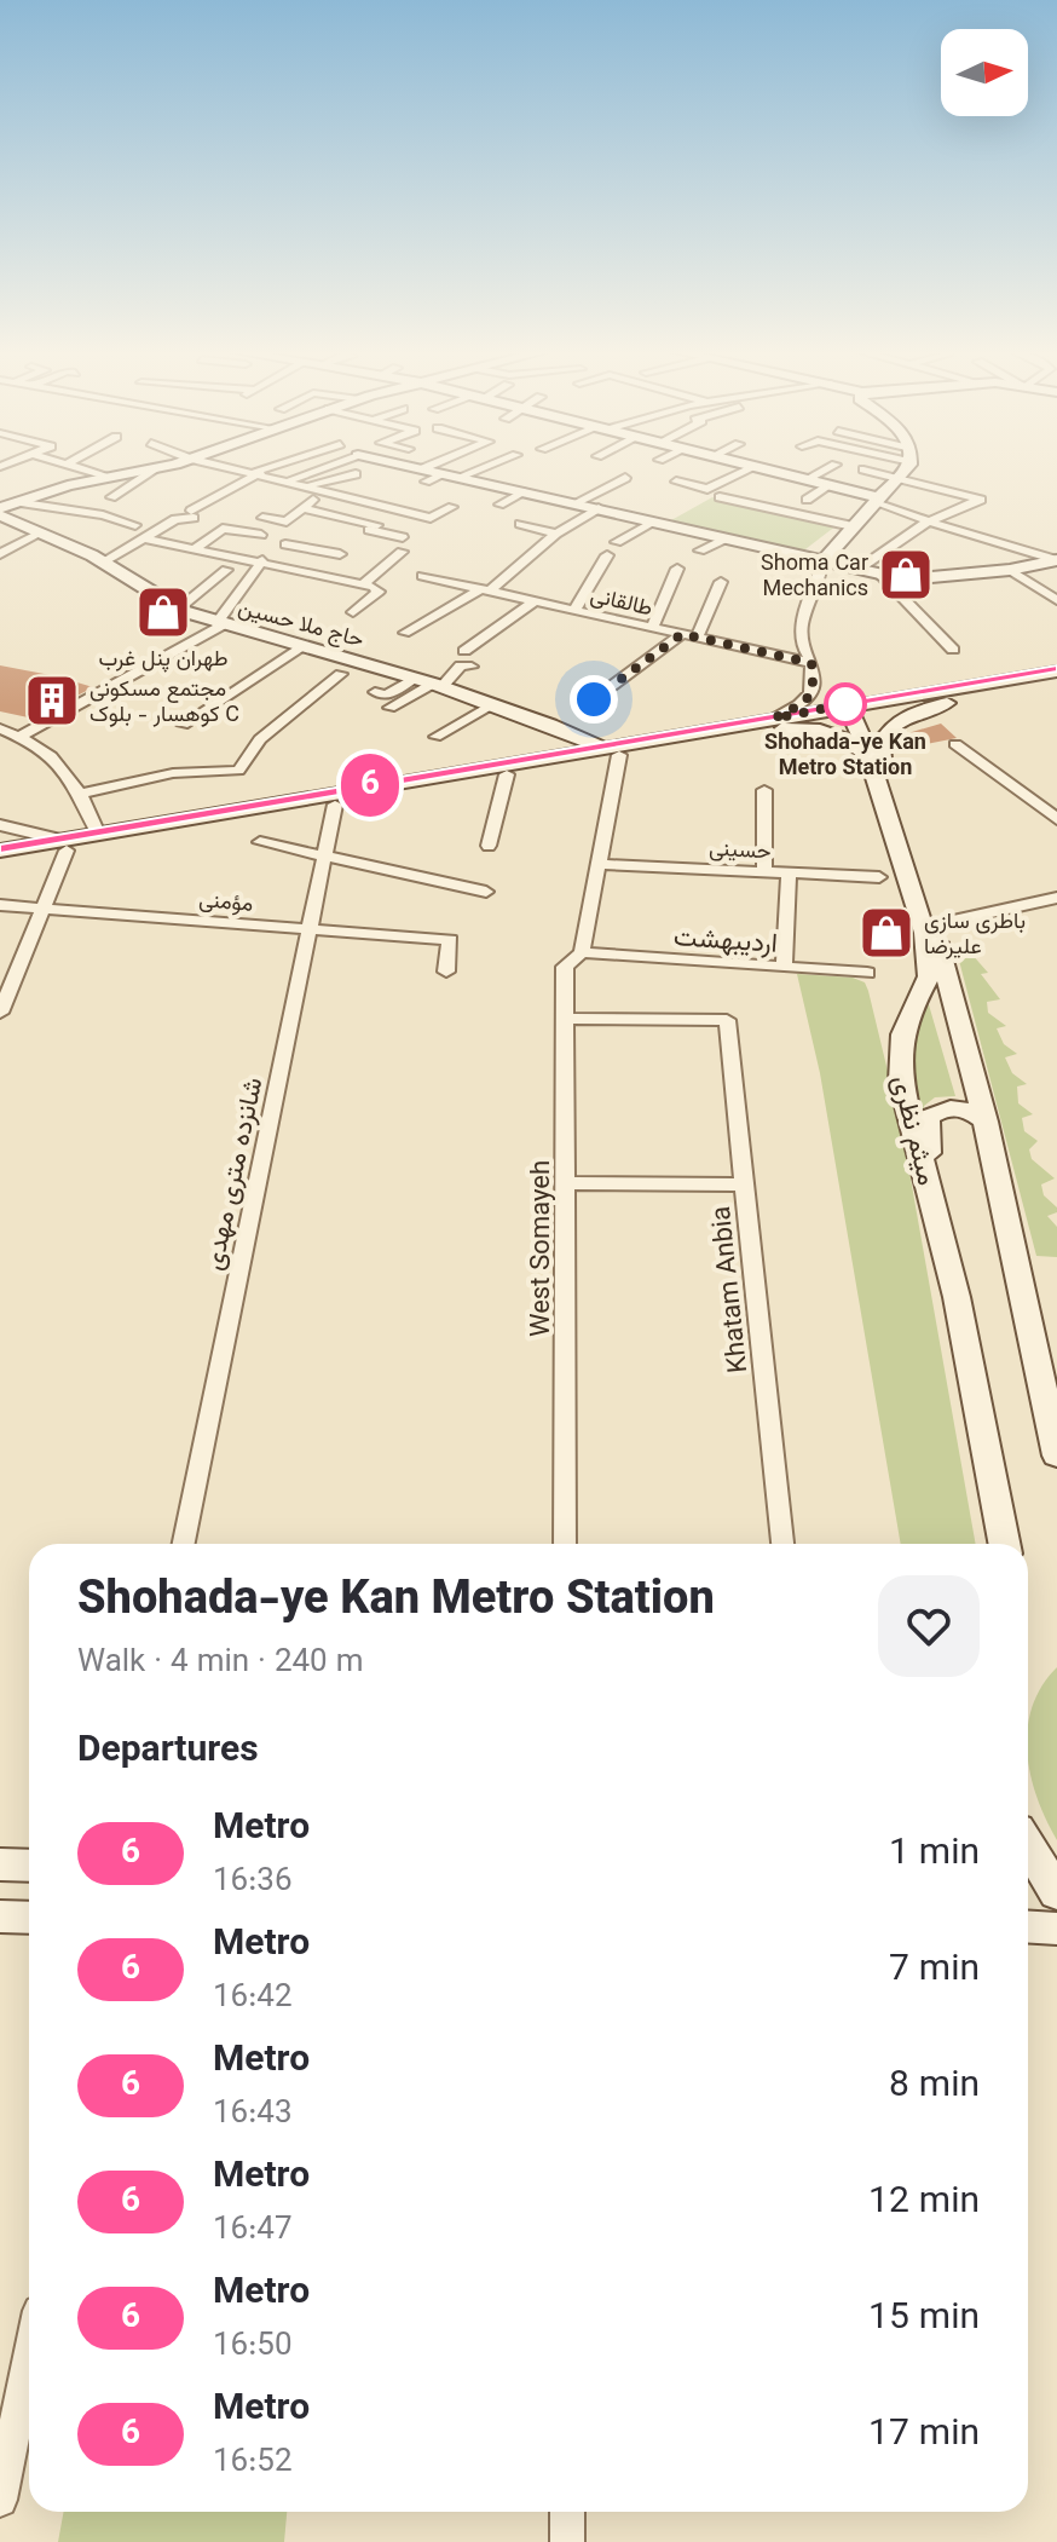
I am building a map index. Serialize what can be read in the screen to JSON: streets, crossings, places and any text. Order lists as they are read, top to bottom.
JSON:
{
  "streets": {
    "street": [
      "طالقانی",
      "حاج ملا حسین",
      "حسینی",
      "مؤمنی",
      "اردیبهشت",
      "میثم نظری",
      "شانزده متری مهدی",
      "West Somayeh",
      "Khatam Anbia"
    ]
  },
  "crossings": [
    ["مؤمنی", "شانزده متری مهدی"],
    ["اردیبهشت", "West Somayeh"],
    ["West Somayeh", "Khatam Anbia"]
  ],
  "places": {
    "shop": ["Shoma Car Mechanics", "طهران پنل غرب", "باطری سازی علیرضا"],
    "building": ["مجتمع مسکونی کوهسار - بلوک C"],
    "other": ["Shohada-ye Kan Metro Station"]
  },
  "lines": ["metro line 6"],
  "north": "right",
  "page": {
    "on_map": "6",
    "heading": [
      ["Shohada-ye Kan Metro Station", "Walk · 4 min · 240 m"],
      "Departures"
    ],
    "list": [
      {
        "mark": "6",
        "name": "Metro",
        "note": "16:36",
        "value": "1 min"
      },
      {
        "mark": "6",
        "name": "Metro",
        "note": "16:42",
        "value": "7 min"
      },
      {
        "mark": "6",
        "name": "Metro",
        "note": "16:43",
        "value": "8 min"
      },
      {
        "mark": "6",
        "name": "Metro",
        "note": "16:47",
        "value": "12 min"
      },
      {
        "mark": "6",
        "name": "Metro",
        "note": "16:50",
        "value": "15 min"
      },
      {
        "mark": "6",
        "name": "Metro",
        "note": "16:52",
        "value": "17 min"
      }
    ]
  }
}
